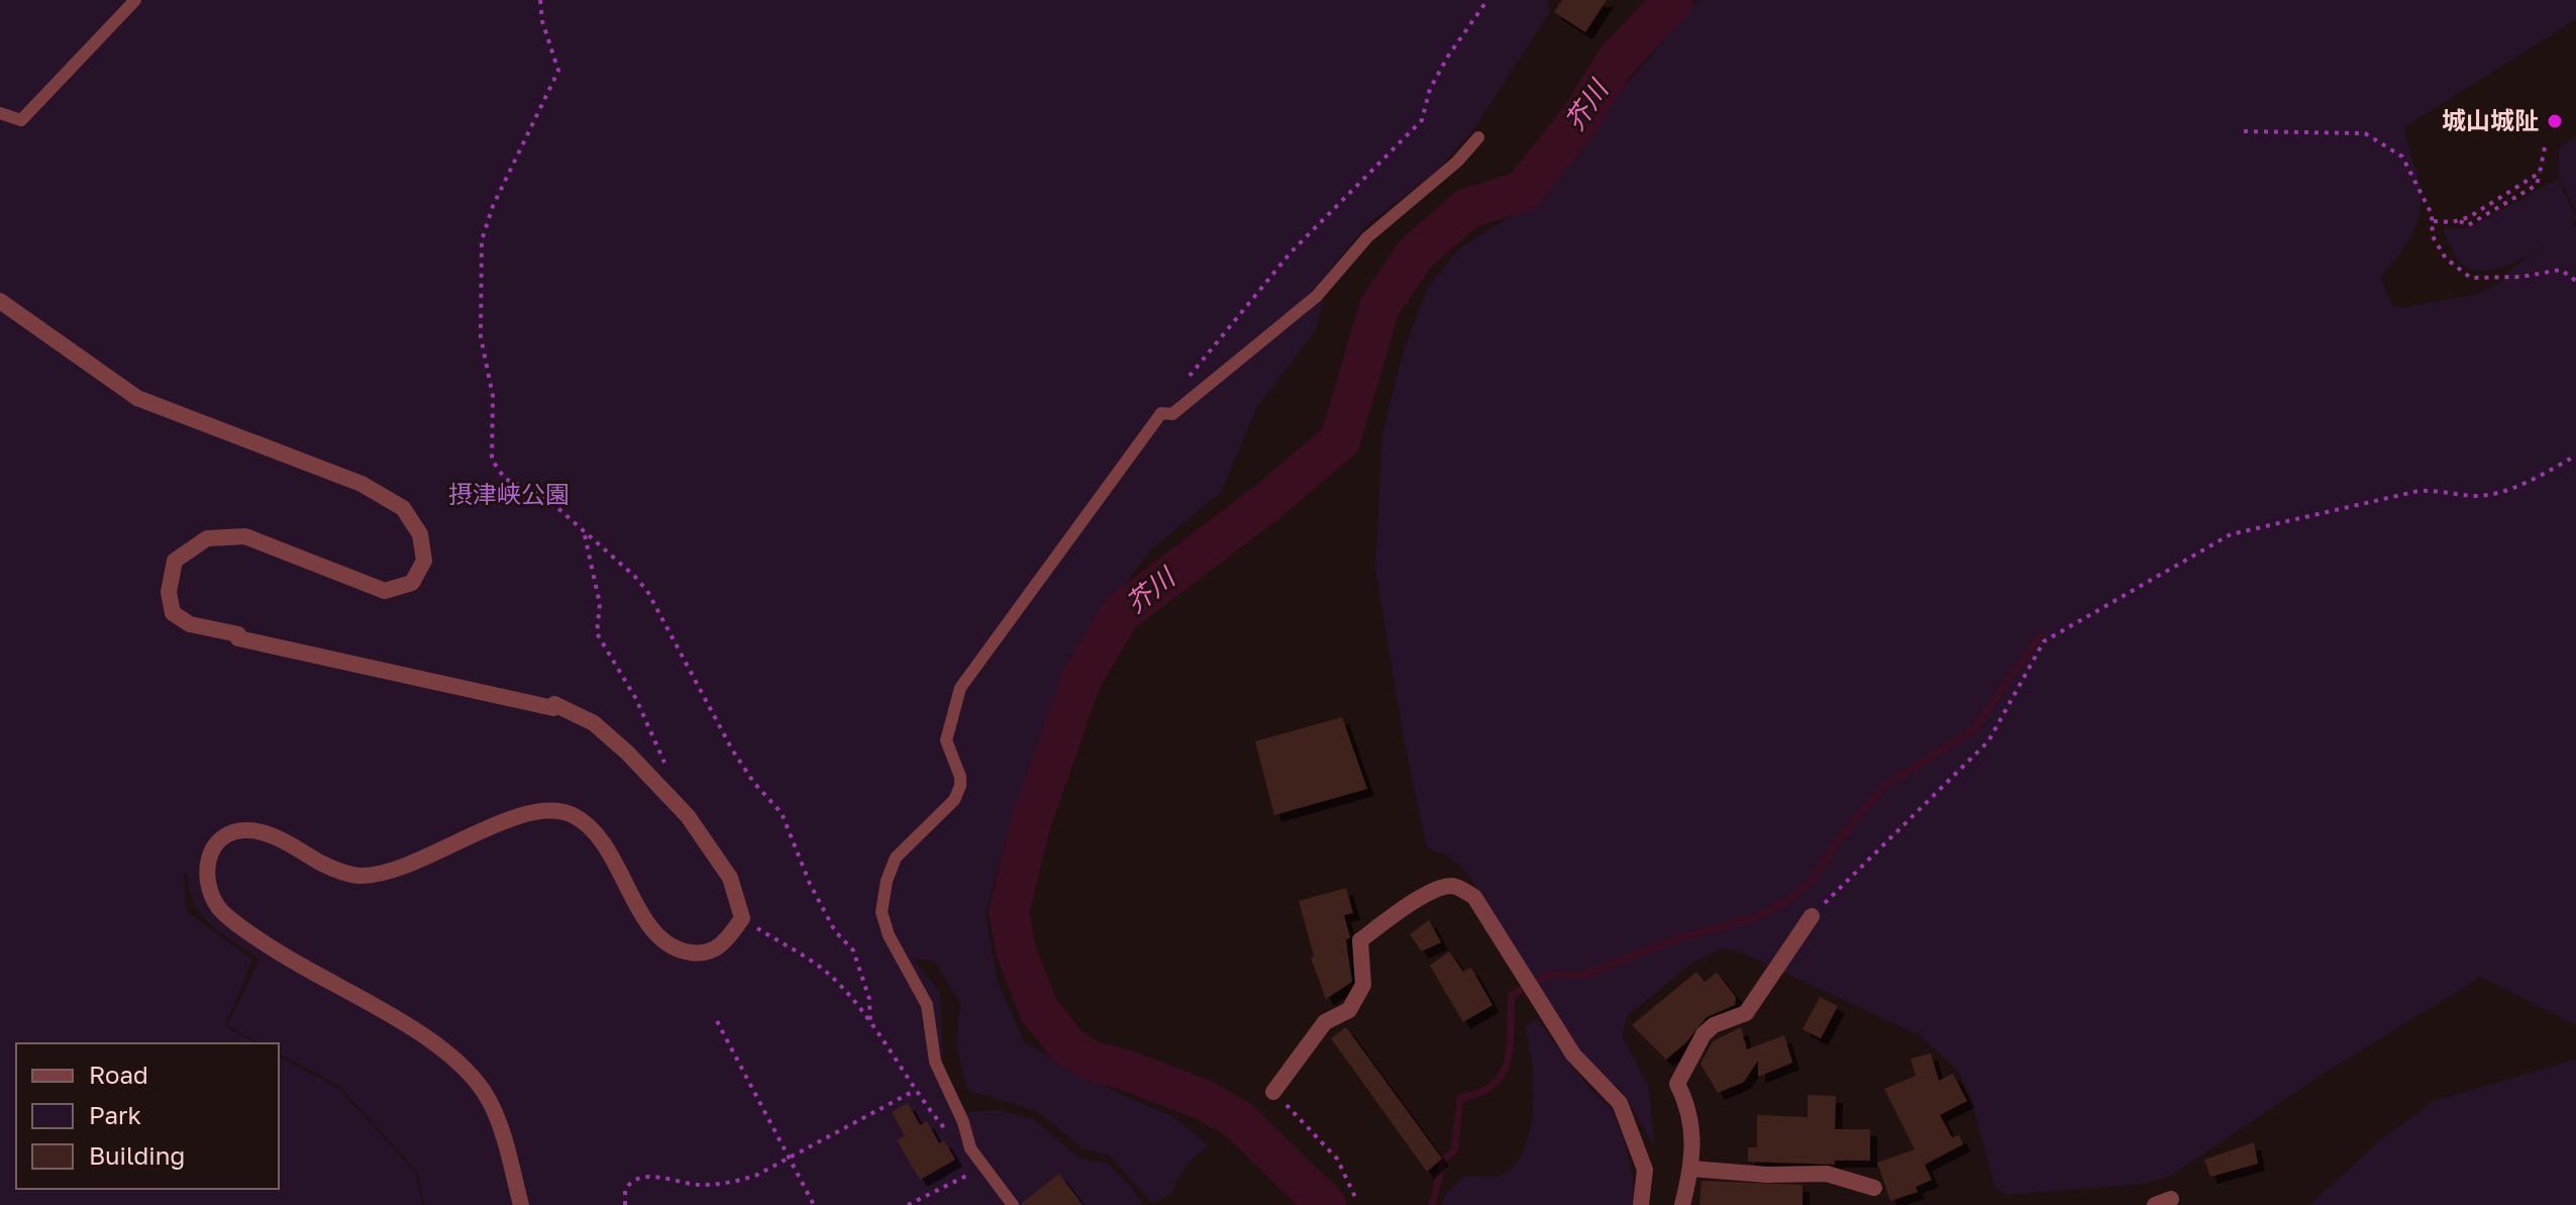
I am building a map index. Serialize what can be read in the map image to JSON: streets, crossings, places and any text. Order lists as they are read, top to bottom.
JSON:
{
  "water": ["芥川"],
  "parks": ["摂津峡公園"],
  "places": ["城山城阯"],
  "legend": ["Road", "Park", "Building"]
}
